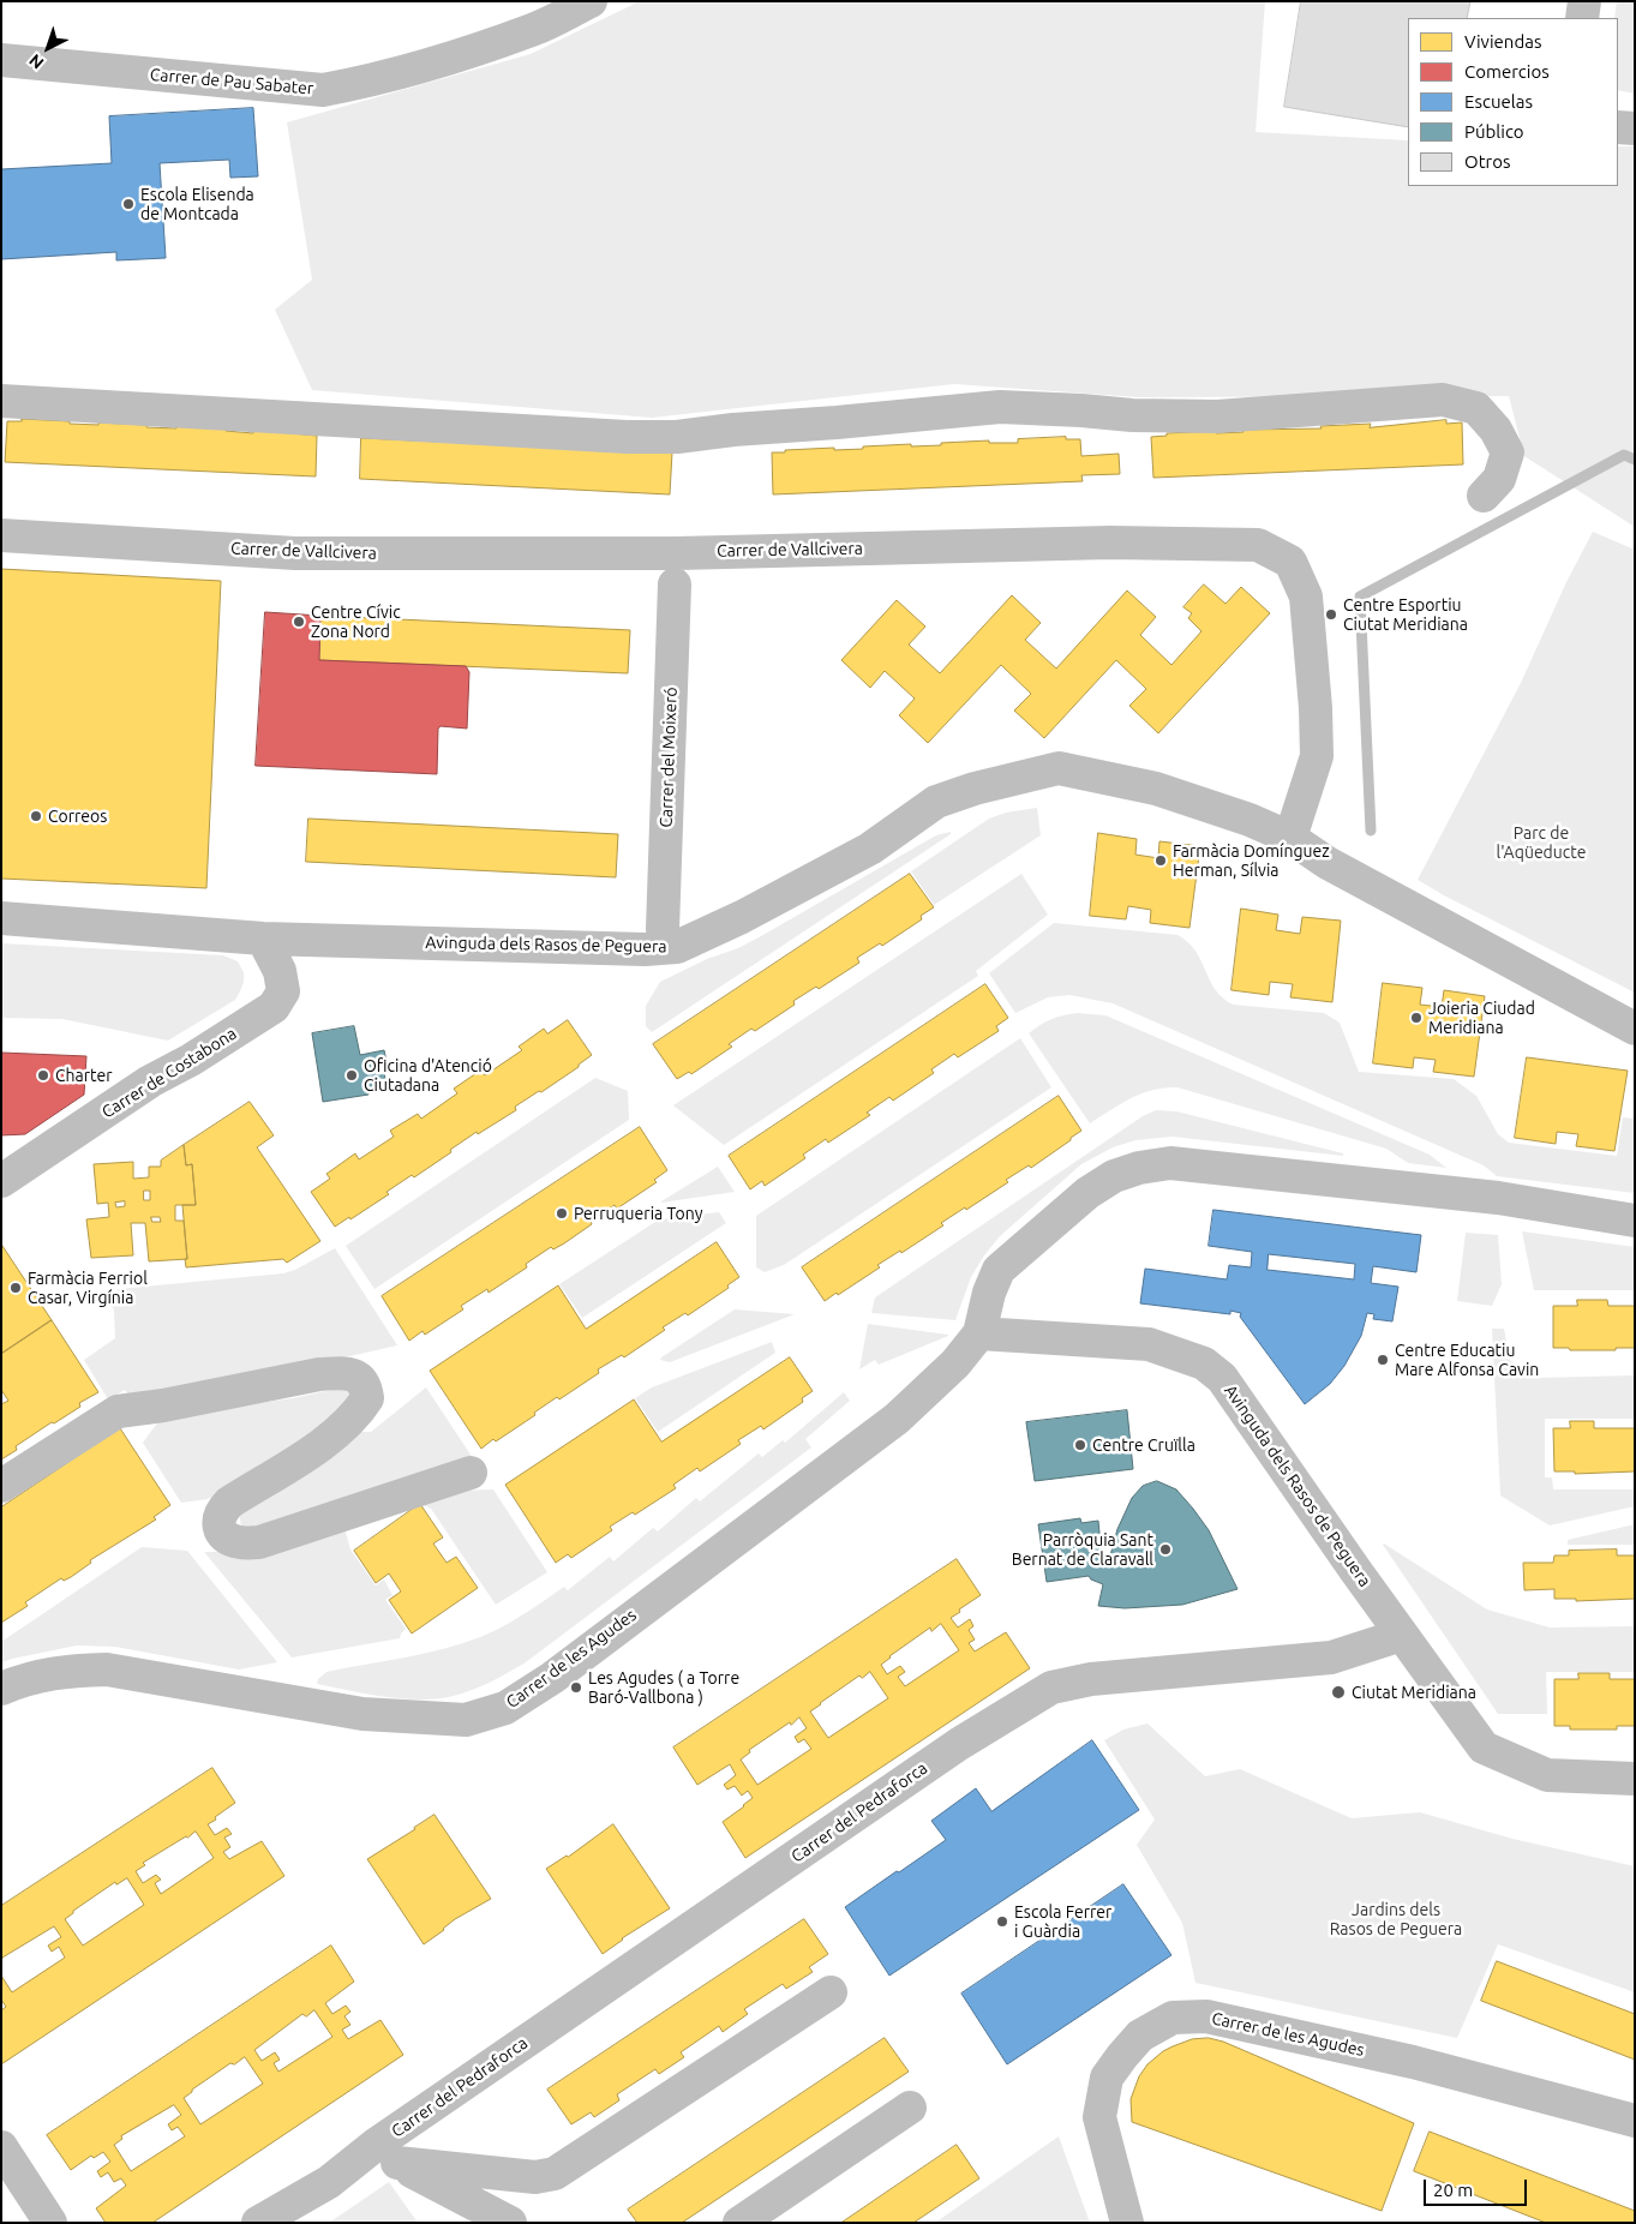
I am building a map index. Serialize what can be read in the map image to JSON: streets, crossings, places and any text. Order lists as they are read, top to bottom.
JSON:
{
  "streets": {
    "street": [
      "Carrer de Pau Sabater",
      "Carrer de Vallcivera",
      "Carrer del Moixeró",
      "Avinguda dels Rasos de Peguera",
      "Carrer de Costabona",
      "Carrer de les Agudes",
      "Carrer del Pedraforca"
    ]
  },
  "crossings": [
    ["Carrer de Vallcivera", "Avinguda dels Rasos de Peguera"],
    ["Avinguda dels Rasos de Peguera", "Carrer de Costabona"],
    ["Avinguda dels Rasos de Peguera", "Carrer de les Agudes"],
    ["Avinguda dels Rasos de Peguera", "Carrer del Pedraforca"]
  ],
  "parks": ["Parc de l'Aqüeducte", "Jardins dels Rasos de Peguera"],
  "places": [
    "Escola Elisenda de Montcada",
    "Centre Esportiu Ciutat Meridiana",
    "Centre Cívic Zona Nord",
    "Correos",
    "Farmàcia Domínguez Herman, Sílvia",
    "Joieria Ciudad Meridiana",
    "Charter",
    "Oficina d'Atenció Ciutadana",
    "Perruqueria Tony",
    "Farmàcia Ferriol Casar, Virgínia",
    "Centre Educatiu Mare Alfonsa Cavin",
    "Centre Cruïlla",
    "Parròquia Sant Bernat de Claravall",
    "Les Agudes ( a Torre Baró-Vallbona )",
    "Ciutat Meridiana",
    "Escola Ferrer i Guàrdia"
  ],
  "legend": [
    "Viviendas",
    "Comercios",
    "Escuelas",
    "Público",
    "Otros"
  ],
  "scale_bar": "20 m",
  "north": "bottom left"
}
